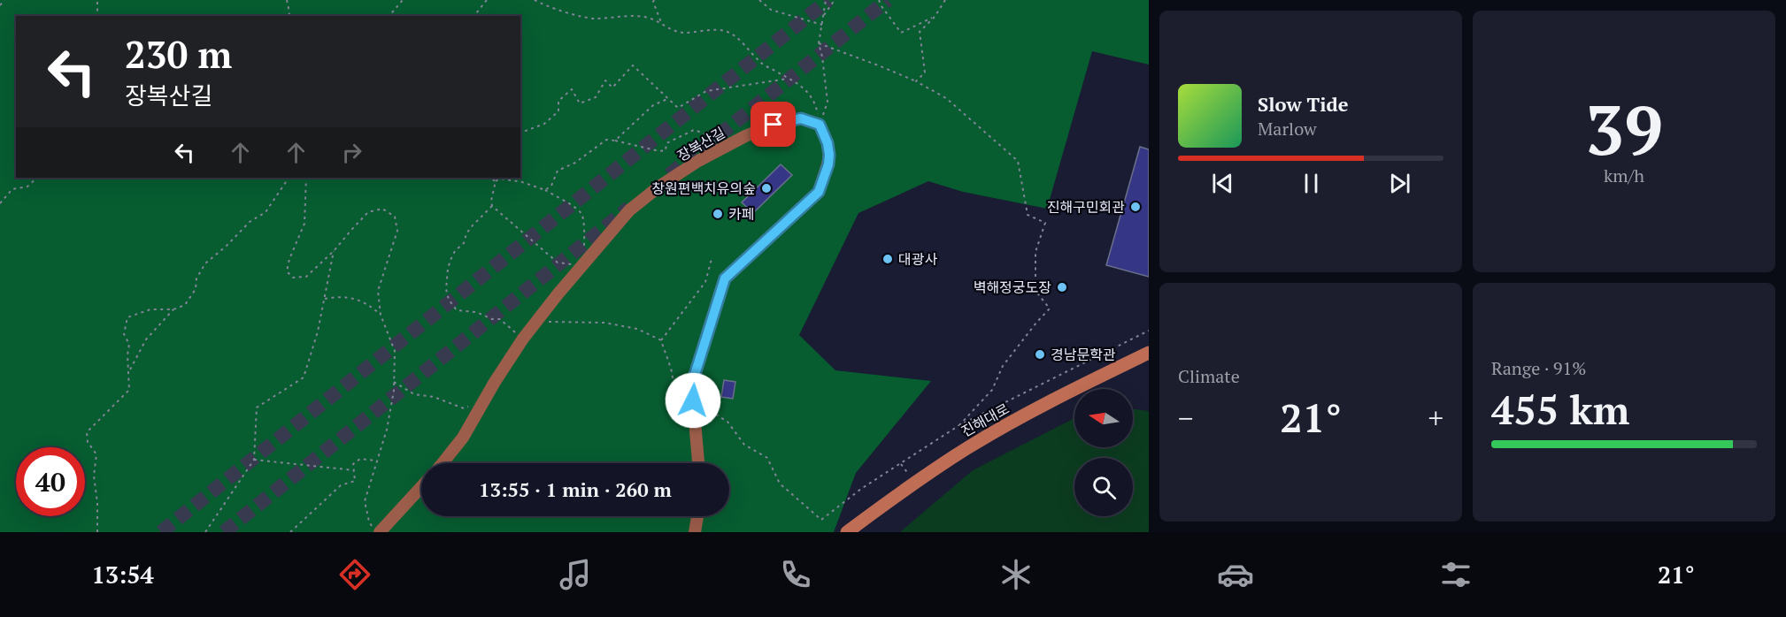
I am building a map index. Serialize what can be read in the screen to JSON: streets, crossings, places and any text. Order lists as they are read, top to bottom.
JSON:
{
  "streets": {
    "main road": ["진해대로"],
    "street": ["장복산길"]
  },
  "places": [
    "창원편백치유의숲",
    "진해구민회관",
    "카페",
    "대광사",
    "벽해정궁도장",
    "경남문학관"
  ],
  "north": "left",
  "page": {
    "tile": [
      ["39", "km/h"],
      "Climate",
      ["Range · 91%", "455 km"]
    ],
    "turn": ["230 m", "장복산길"],
    "song": ["Slow Tide", "Marlow"],
    "heat": ["−", "21°", "+"],
    "limit": "40",
    "trip": "13:55 · 1 min · 260 m",
    "tabs": ["13:54", "21°"]
  }
}
